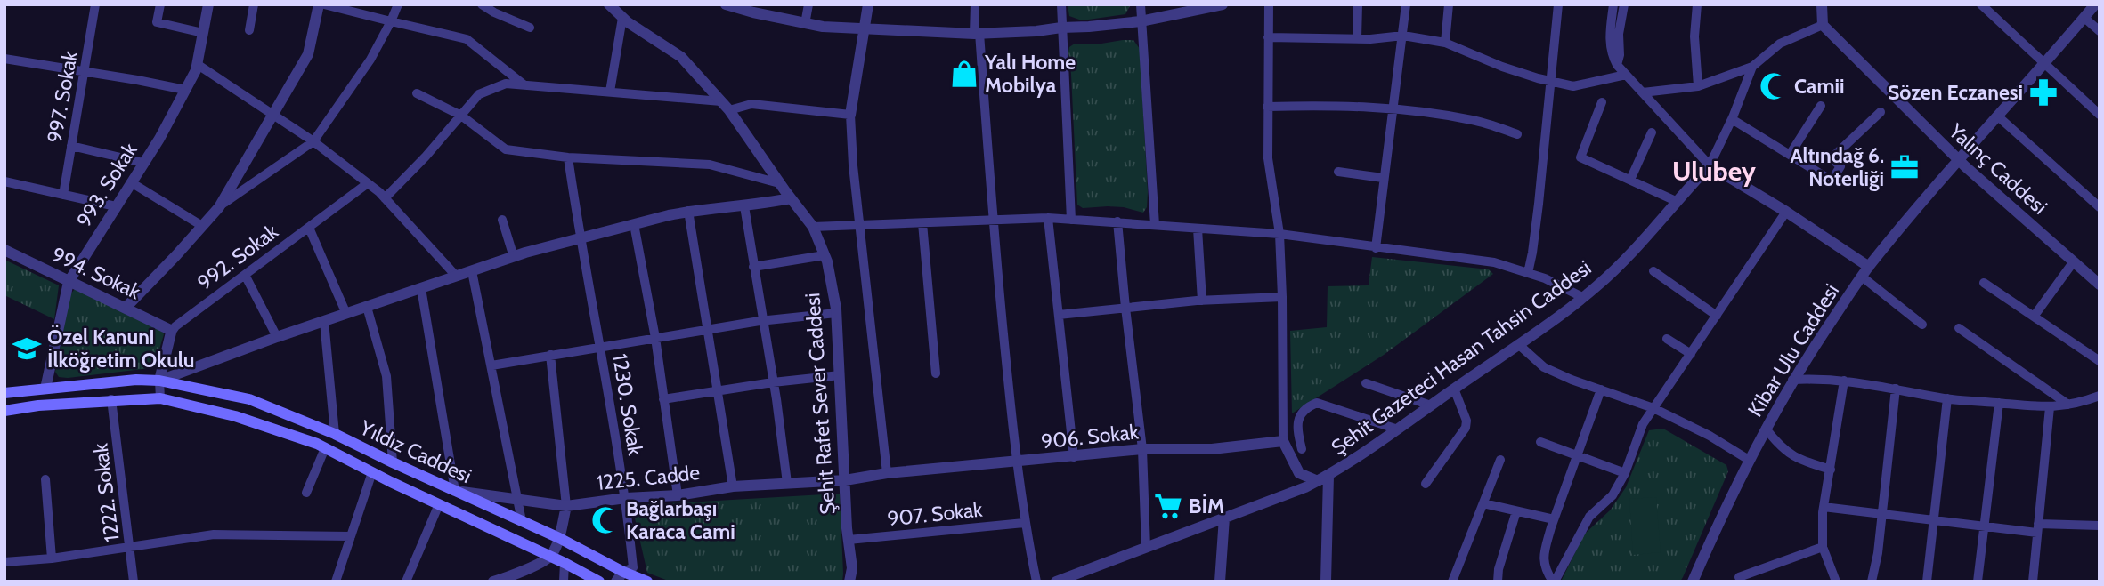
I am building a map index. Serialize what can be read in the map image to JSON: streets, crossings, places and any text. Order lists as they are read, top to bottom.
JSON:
{
  "streets": {
    "main road": ["Yıldız Caddesi"],
    "street": [
      "997. Sokak",
      "Yalınç Caddesi",
      "993. Sokak",
      "992. Sokak",
      "994. Sokak",
      "Kibar Ulu Caddesi",
      "Şehit Gazeteci Hasan Tahsin Caddesi",
      "Şehit Rafet Sever Caddesi",
      "1230. Sokak",
      "906. Sokak",
      "1225. Cadde",
      "1222. Sokak",
      "907. Sokak"
    ]
  },
  "crossings": [
    ["Yalınç Caddesi", "Kibar Ulu Caddesi"],
    ["993. Sokak", "994. Sokak"],
    ["993. Sokak", "Yıldız Caddesi"],
    ["992. Sokak", "994. Sokak"],
    ["Şehit Rafet Sever Caddesi", "906. Sokak"],
    ["Şehit Rafet Sever Caddesi", "1225. Cadde"],
    ["Şehit Rafet Sever Caddesi", "907. Sokak"],
    ["1230. Sokak", "Yıldız Caddesi"],
    ["1230. Sokak", "1225. Cadde"],
    ["906. Sokak", "1225. Cadde"],
    ["Yıldız Caddesi", "1225. Cadde"],
    ["Yıldız Caddesi", "1222. Sokak"]
  ],
  "districts": ["Ulubey"],
  "places": {
    "shop": ["Yalı Home Mobilya"],
    "mosque": ["Camii", "Bağlarbaşı Karaca Cami"],
    "pharmacy": ["Sözen Eczanesi"],
    "office": ["Altındağ 6. Noterliği"],
    "school or university": ["Özel Kanuni İlköğretim Okulu"],
    "supermarket": ["BİM"]
  }
}
